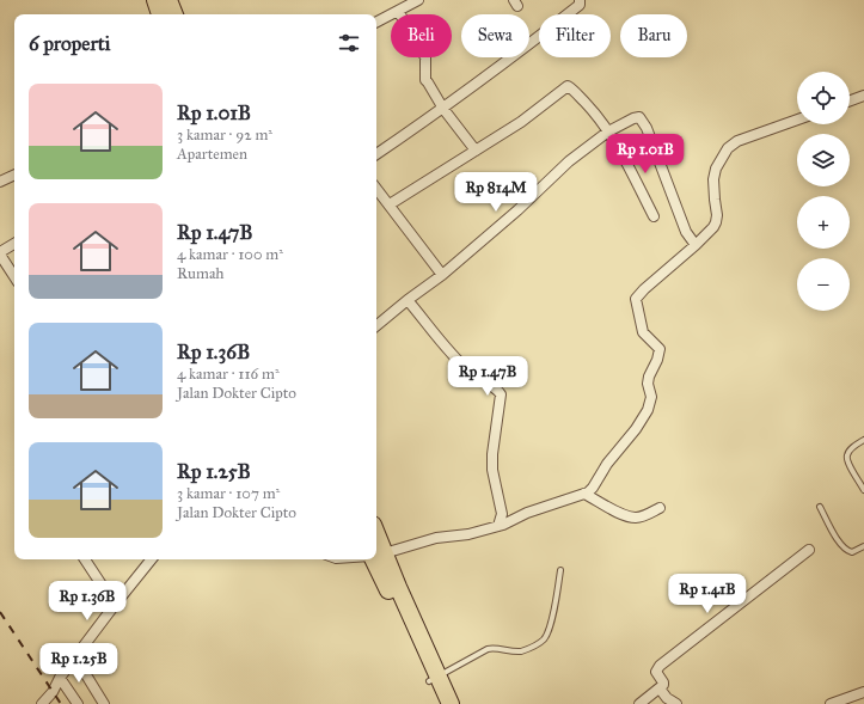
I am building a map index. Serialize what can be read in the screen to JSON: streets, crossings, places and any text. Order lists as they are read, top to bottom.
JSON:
{
  "page": {
    "chip": [
      "Beli",
      "Sewa",
      "Filter",
      "Baru"
    ],
    "heading": "6 properti",
    "map_buttons": ["+", "−"],
    "list": [
      {
        "name": "Rp 1.01B",
        "note": "3 kamar · 92 m² · Apartemen"
      },
      {
        "name": "Rp 1.47B",
        "note": "4 kamar · 100 m² · Rumah"
      },
      {
        "name": "Rp 1.36B",
        "note": "4 kamar · 116 m² · Jalan Dokter Cipto"
      },
      {
        "name": "Rp 1.25B",
        "note": "3 kamar · 107 m² · Jalan Dokter Cipto"
      }
    ],
    "price": [
      "Rp 1.01B",
      "Rp 814M",
      "Rp 1.47B",
      "Rp 1.41B",
      "Rp 1.36B",
      "Rp 1.25B"
    ]
  }
}
